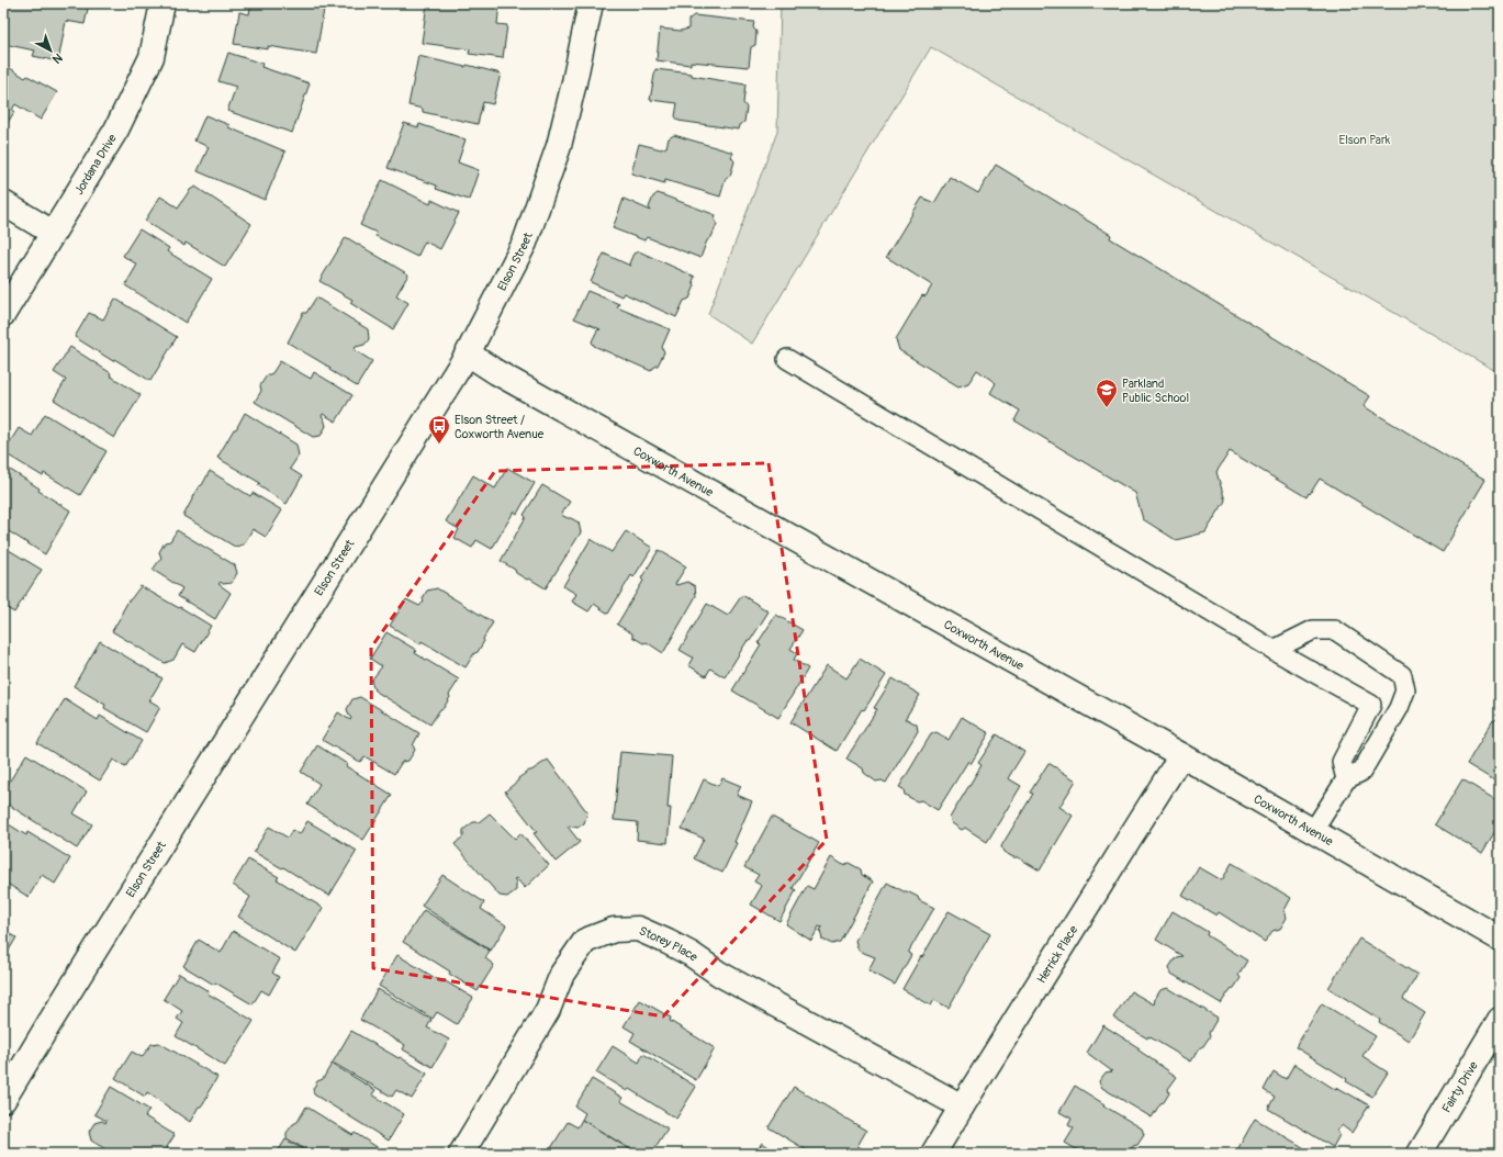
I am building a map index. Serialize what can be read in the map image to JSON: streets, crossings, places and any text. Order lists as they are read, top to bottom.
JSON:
{
  "streets": {
    "street": [
      "Jordana Drive",
      "Elson Street",
      "Coxworth Avenue",
      "Storey Place",
      "Herrick Place",
      "Fairty Drive"
    ]
  },
  "crossings": [
    ["Elson Street", "Coxworth Avenue"],
    ["Coxworth Avenue", "Herrick Place"],
    ["Storey Place", "Herrick Place"]
  ],
  "parks": ["Elson Park"],
  "places": {
    "school or university": ["Parkland Public School"],
    "bus stop": ["Elson Street / Coxworth Avenue"]
  },
  "north": "bottom right"
}
